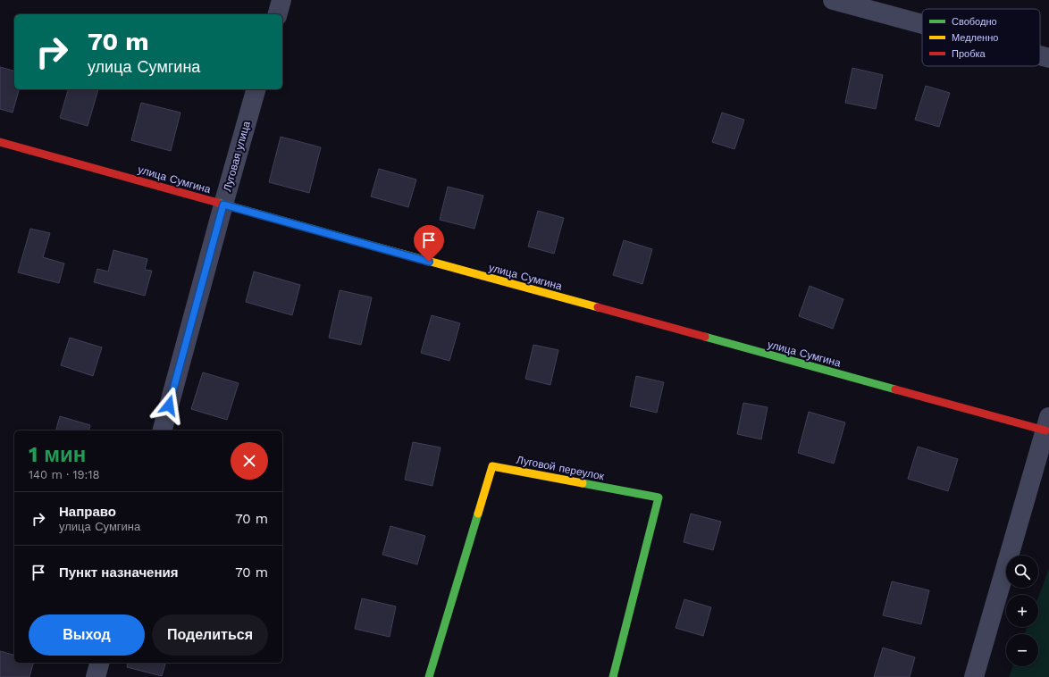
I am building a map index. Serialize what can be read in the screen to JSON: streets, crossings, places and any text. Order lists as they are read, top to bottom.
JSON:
{
  "streets": {
    "street": ["Луговая улица", "улица Сумгина", "Луговой переулок"]
  },
  "crossings": [
    ["Луговая улица", "улица Сумгина"]
  ],
  "legend": ["Свободно", "Медленно", "Пробка"],
  "page": {
    "turn": ["70 m", "улица Сумгина"],
    "heading": ["1 мин", "140 m · 19:18"],
    "list": [
      {
        "name": "Направо",
        "note": "улица Сумгина",
        "value": "70 m"
      },
      {
        "name": "Пункт назначения",
        "value": "70 m"
      }
    ],
    "map_buttons": ["+", "−"],
    "buttons": ["Выход", "Поделиться"]
  }
}
